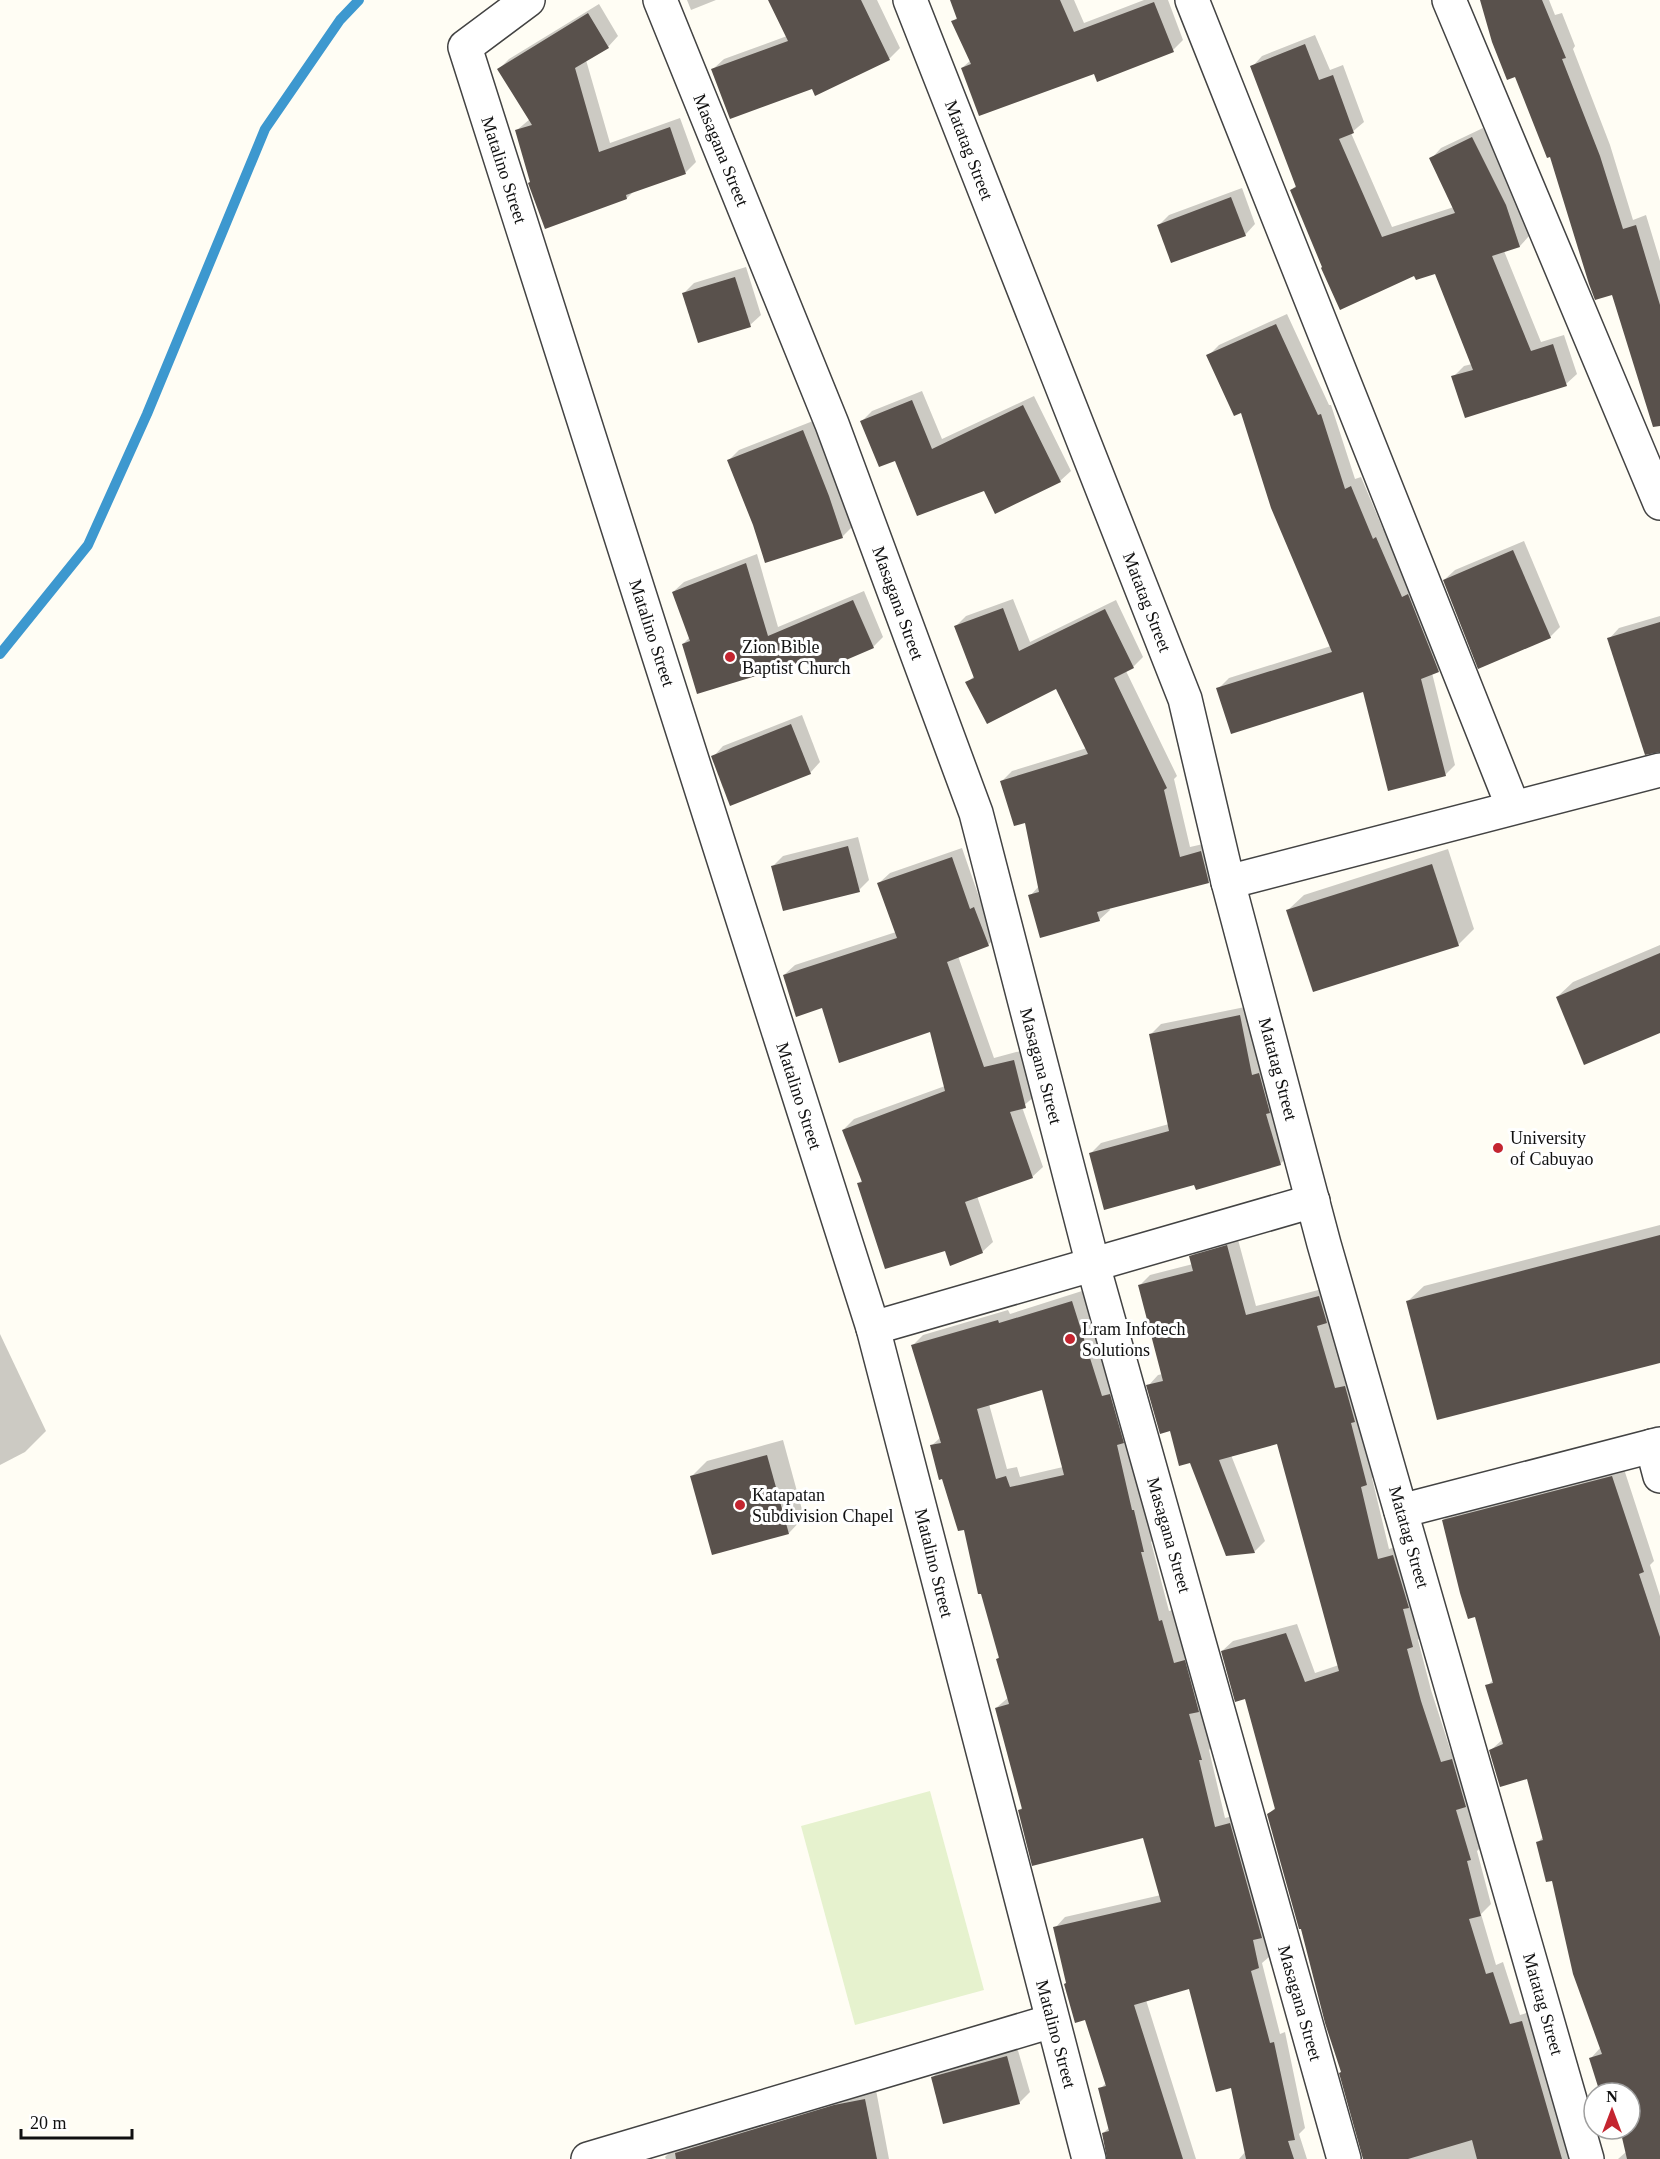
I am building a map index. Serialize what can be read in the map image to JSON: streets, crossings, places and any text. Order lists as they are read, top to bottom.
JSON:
{
  "streets": {
    "street": ["Masagana Street", "Matatag Street", "Matalino Street"]
  },
  "places": [
    "Zion Bible Baptist Church",
    "University of Cabuyao",
    "Lram Infotech Solutions",
    "Katapatan Subdivision Chapel"
  ],
  "scale_bar": "20 m",
  "north": "top"
}
